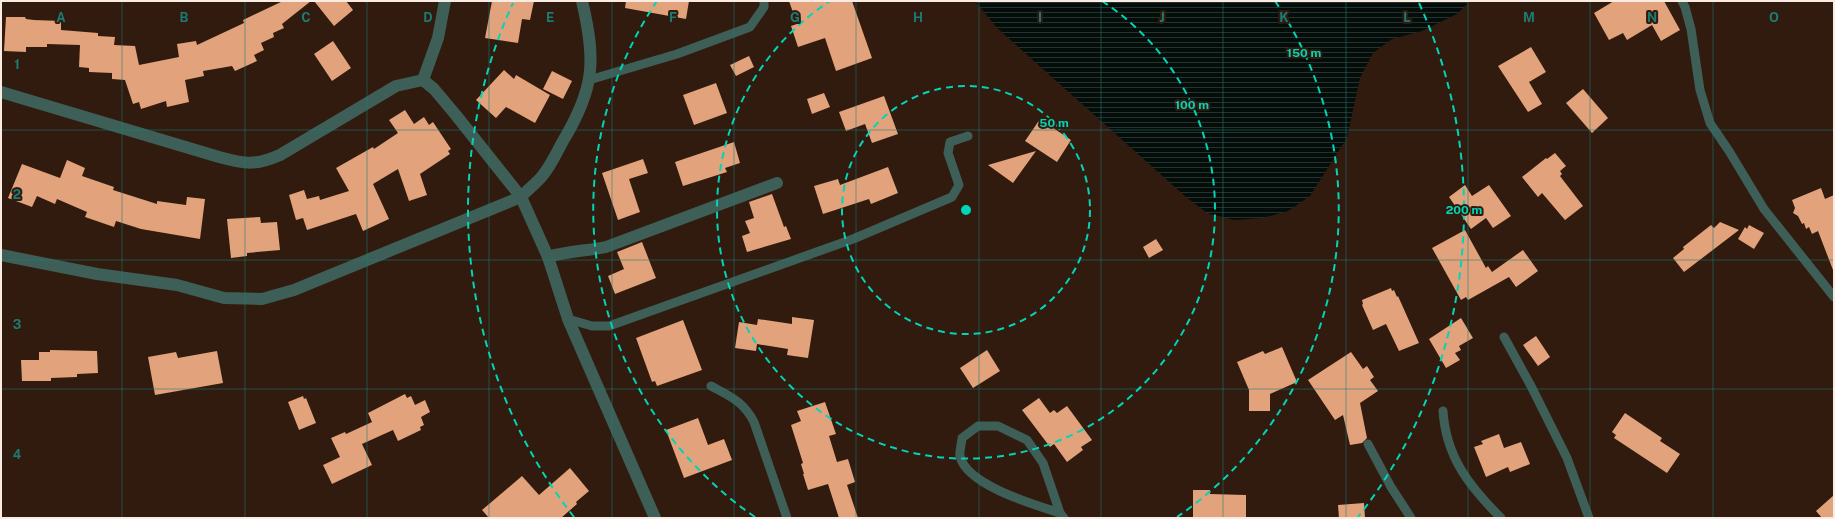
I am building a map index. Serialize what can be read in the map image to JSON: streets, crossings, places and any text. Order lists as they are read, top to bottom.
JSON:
{
  "grid": {
    "columns": [
      "A",
      "B",
      "C",
      "D",
      "E",
      "F",
      "G",
      "H",
      "I",
      "J",
      "K",
      "L",
      "M",
      "N",
      "O"
    ],
    "rows": [
      "1",
      "2",
      "3",
      "4"
    ]
  },
  "rings": [
    "150 m",
    "100 m",
    "50 m",
    "200 m"
  ]
}
